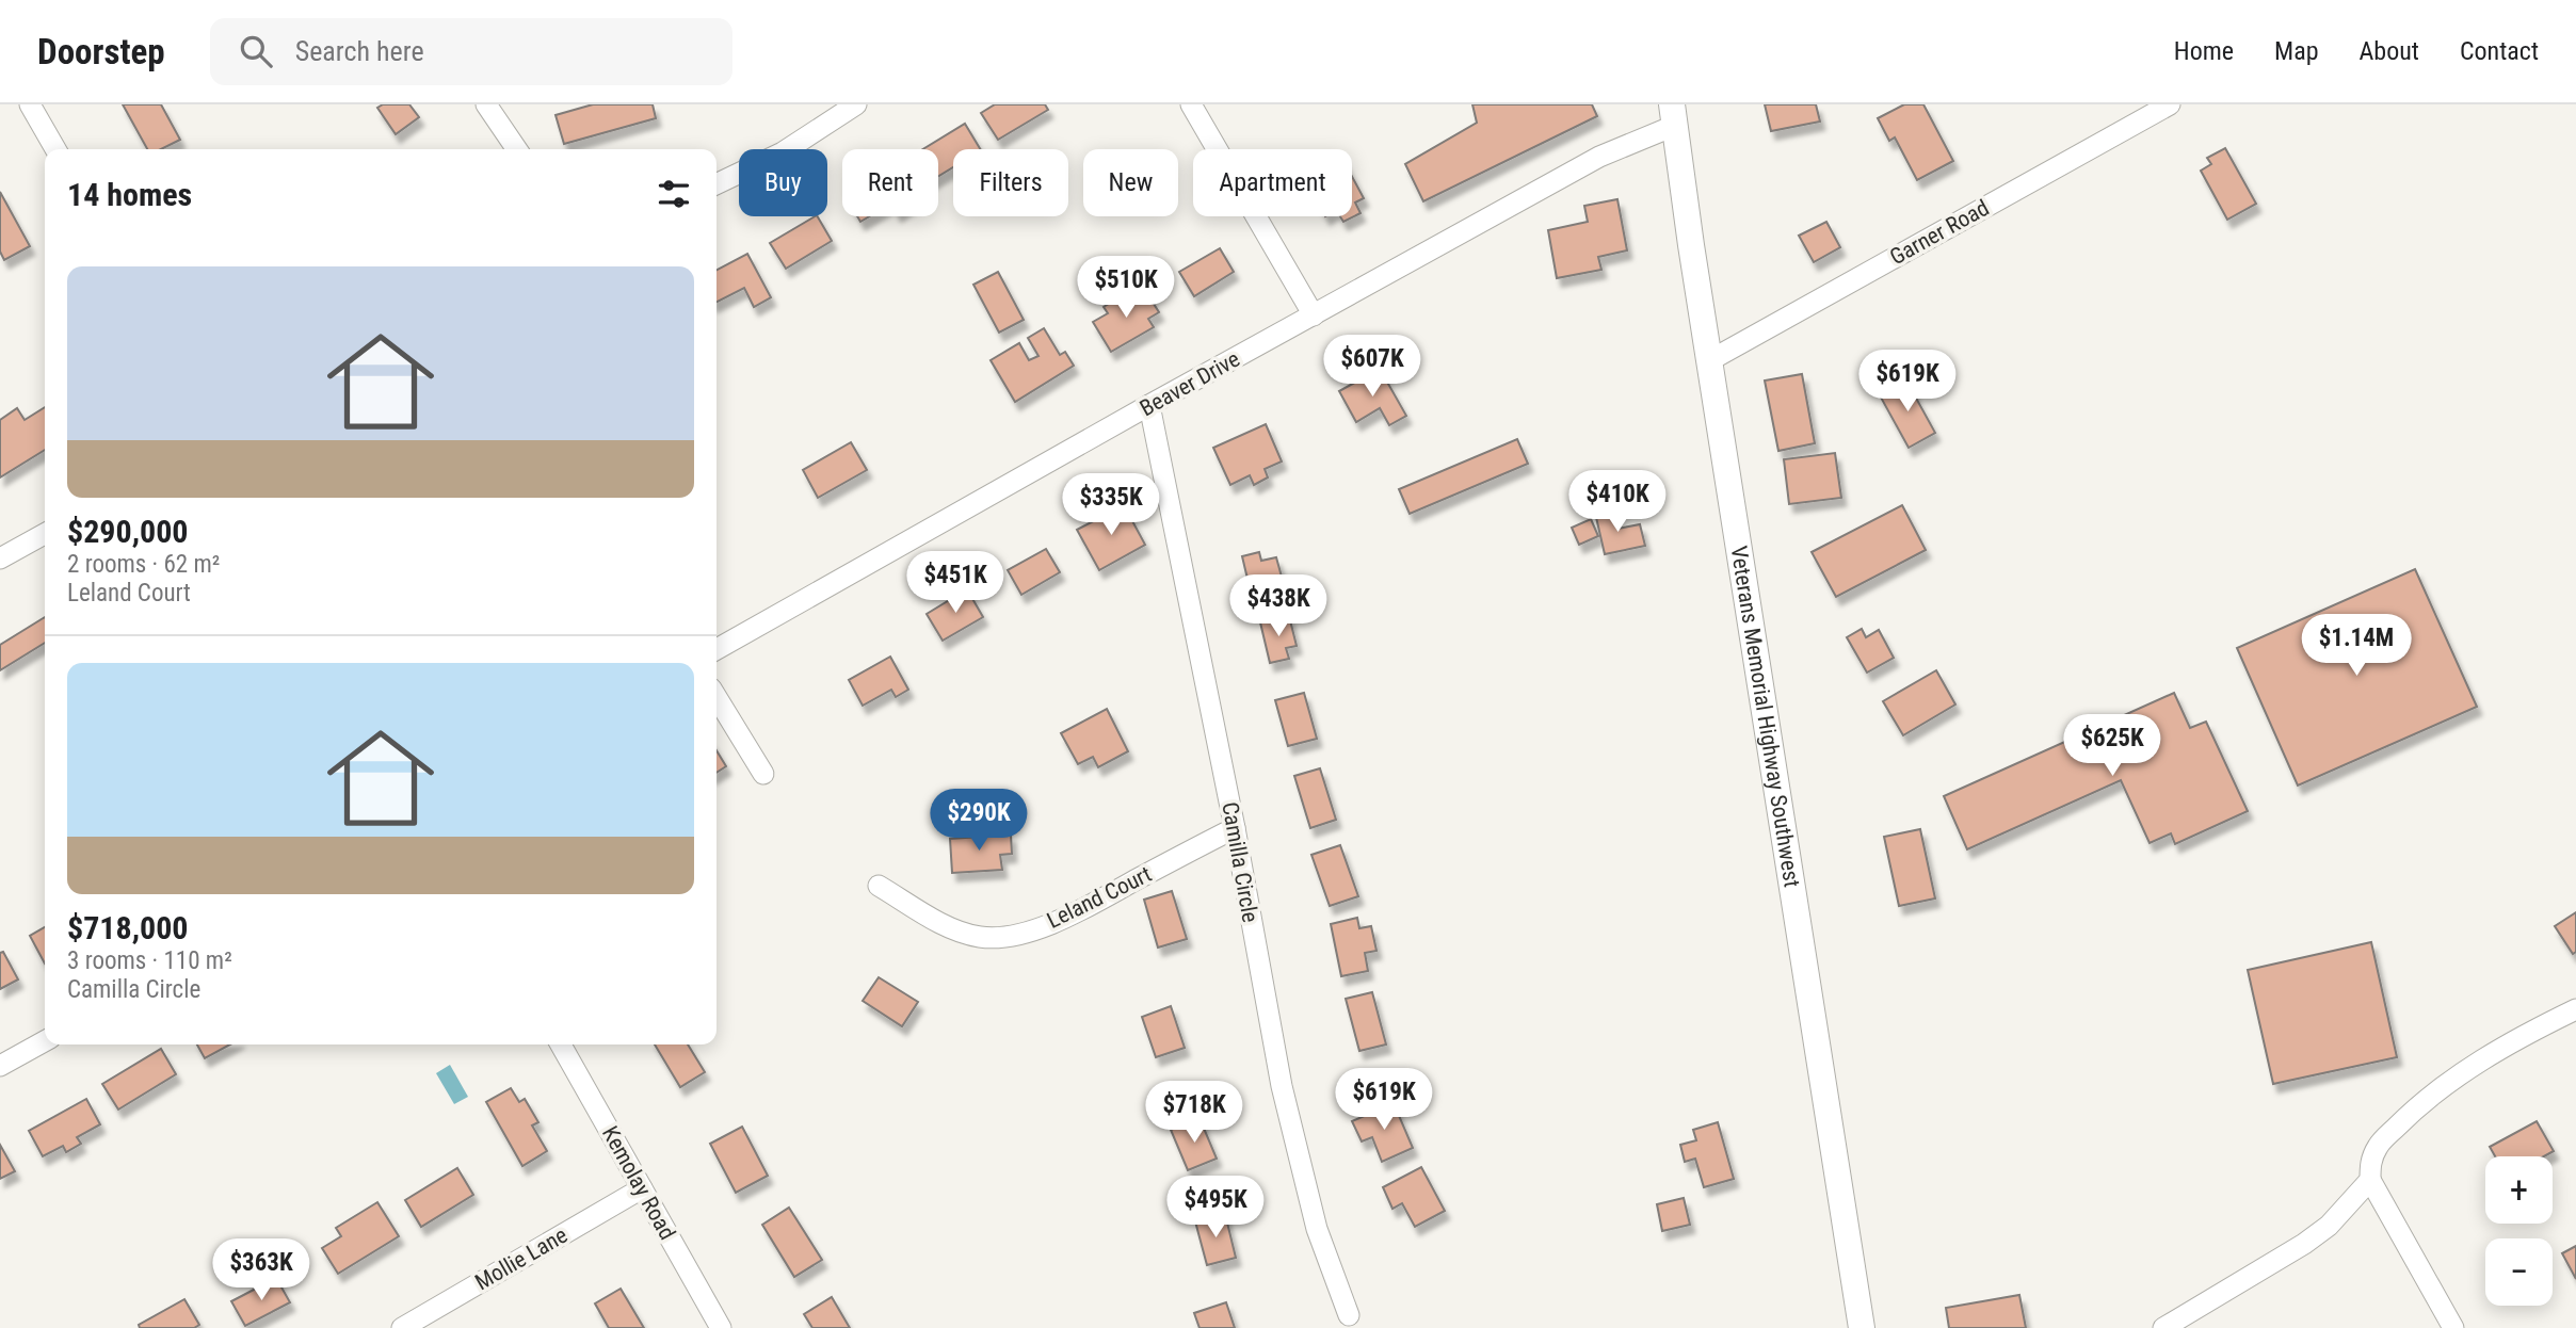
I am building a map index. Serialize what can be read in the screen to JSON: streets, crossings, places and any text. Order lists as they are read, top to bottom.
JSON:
{
  "streets": {
    "main road": ["Veterans Memorial Highway Southwest"],
    "street": [
      "Garner Road",
      "Beaver Drive",
      "Camilla Circle",
      "Leland Court",
      "Kemolay Road",
      "Mollie Lane"
    ]
  },
  "crossings": [
    ["Garner Road", "Veterans Memorial Highway Southwest"],
    ["Beaver Drive", "Veterans Memorial Highway Southwest"],
    ["Beaver Drive", "Camilla Circle"],
    ["Camilla Circle", "Leland Court"],
    ["Kemolay Road", "Mollie Lane"]
  ],
  "page": {
    "header": "Doorstep",
    "search": "Search here",
    "nav": [
      "Home",
      "Map",
      "About",
      "Contact"
    ],
    "chip": [
      "Buy",
      "Rent",
      "Filters",
      "New",
      "Apartment"
    ],
    "heading": "14 homes",
    "list": [
      {
        "name": "$290,000",
        "note": "2 rooms · 62 m² · Leland Court"
      },
      {
        "name": "$718,000",
        "note": "3 rooms · 110 m² · Camilla Circle"
      }
    ],
    "price": [
      "$510K",
      "$607K",
      "$619K",
      "$410K",
      "$335K",
      "$451K",
      "$438K",
      "$1.14M",
      "$625K",
      "$290K",
      "$619K",
      "$718K",
      "$495K",
      "$363K"
    ],
    "map_buttons": ["+", "−"]
  }
}
